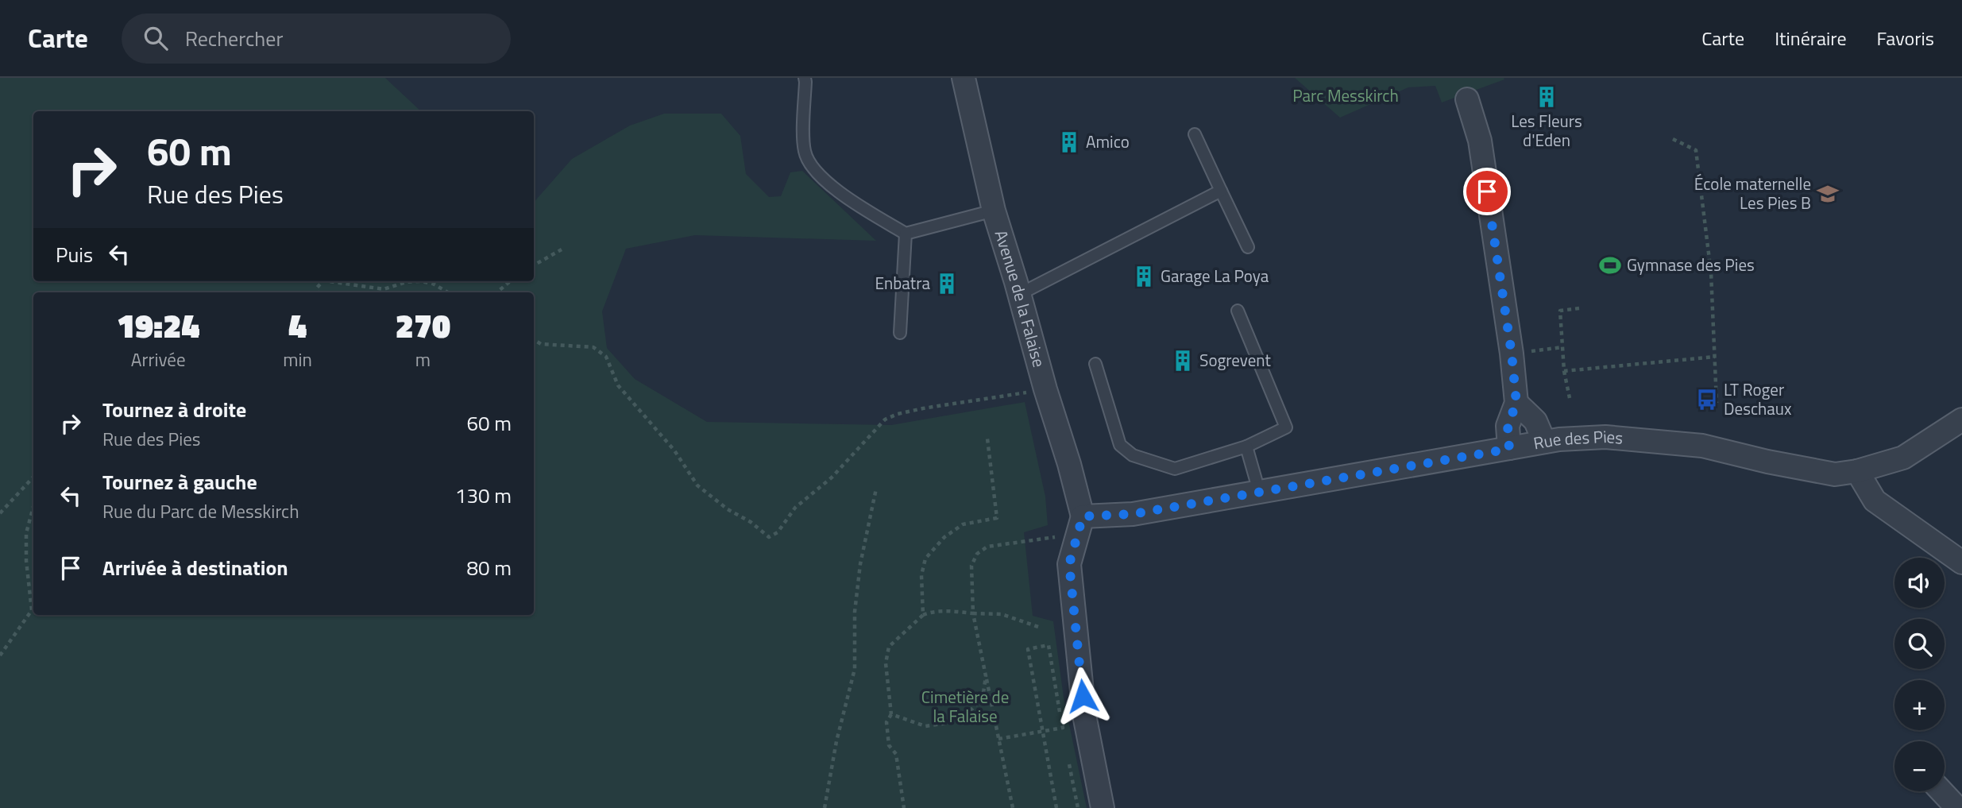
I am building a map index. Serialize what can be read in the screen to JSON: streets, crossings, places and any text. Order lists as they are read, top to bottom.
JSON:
{
  "streets": {
    "street": ["Avenue de la Falaise", "Rue des Pies"]
  },
  "crossings": [
    ["Avenue de la Falaise", "Rue des Pies"]
  ],
  "parks": ["Parc Messkirch", "Cimetière de la Falaise"],
  "places": {
    "building": [
      "Les Fleurs d'Eden",
      "Amico",
      "Garage La Poya",
      "Enbatra",
      "Sogrevent"
    ],
    "school or university": ["École maternelle Les Pies B"],
    "sports": ["Gymnase des Pies"],
    "bus stop": ["LT Roger Deschaux"]
  },
  "page": {
    "header": "Carte",
    "search": "Rechercher",
    "nav": ["Carte", "Itinéraire", "Favoris"],
    "turn": ["60 m", "Rue des Pies"],
    "then": "Puis",
    "eta": [
      "19:24",
      "Arrivée",
      "4",
      "min",
      "270",
      "m"
    ],
    "list": [
      {
        "name": "Tournez à droite",
        "note": "Rue des Pies",
        "value": "60 m"
      },
      {
        "name": "Tournez à gauche",
        "note": "Rue du Parc de Messkirch",
        "value": "130 m"
      },
      {
        "name": "Arrivée à destination",
        "value": "80 m"
      }
    ],
    "map_buttons": ["+", "−"]
  }
}
